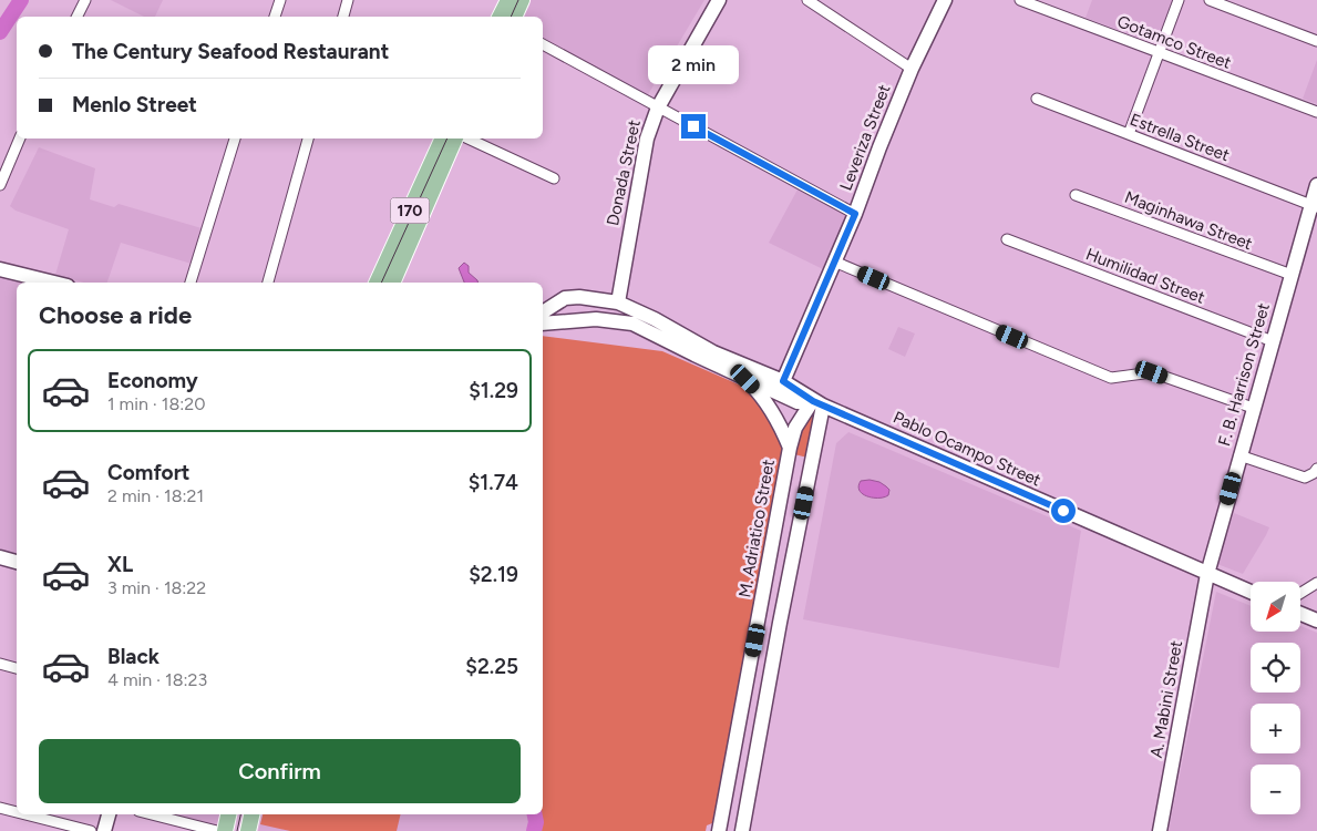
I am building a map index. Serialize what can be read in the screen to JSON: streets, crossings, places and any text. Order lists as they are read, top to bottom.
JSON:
{
  "streets": {
    "main road": [
      "Leveriza Street",
      "Donada Street",
      "170",
      "F. B. Harrison Street",
      "Pablo Ocampo Street",
      "M. Adriatico Street",
      "A. Mabini Street"
    ],
    "street": [
      "Gotamco Street",
      "Estrella Street",
      "Maginhawa Street",
      "Humilidad Street"
    ]
  },
  "crossings": [
    ["Leveriza Street", "Pablo Ocampo Street"],
    ["Estrella Street", "F. B. Harrison Street"],
    ["Donada Street", "Pablo Ocampo Street"],
    ["Maginhawa Street", "F. B. Harrison Street"],
    ["Humilidad Street", "F. B. Harrison Street"],
    ["F. B. Harrison Street", "Pablo Ocampo Street"],
    ["F. B. Harrison Street", "A. Mabini Street"],
    ["Pablo Ocampo Street", "M. Adriatico Street"],
    ["Pablo Ocampo Street", "A. Mabini Street"]
  ],
  "north": "bottom left",
  "page": {
    "banner": ["The Century Seafood Restaurant", "Menlo Street"],
    "bubble": "2 min",
    "heading": "Choose a ride",
    "list": [
      {
        "name": "Economy",
        "note": "1 min · 18:20",
        "value": "$1.29"
      },
      {
        "name": "Comfort",
        "note": "2 min · 18:21",
        "value": "$1.74"
      },
      {
        "name": "XL",
        "note": "3 min · 18:22",
        "value": "$2.19"
      },
      {
        "name": "Black",
        "note": "4 min · 18:23",
        "value": "$2.25"
      }
    ],
    "map_buttons": ["+", "−"],
    "buttons": "Confirm"
  }
}
